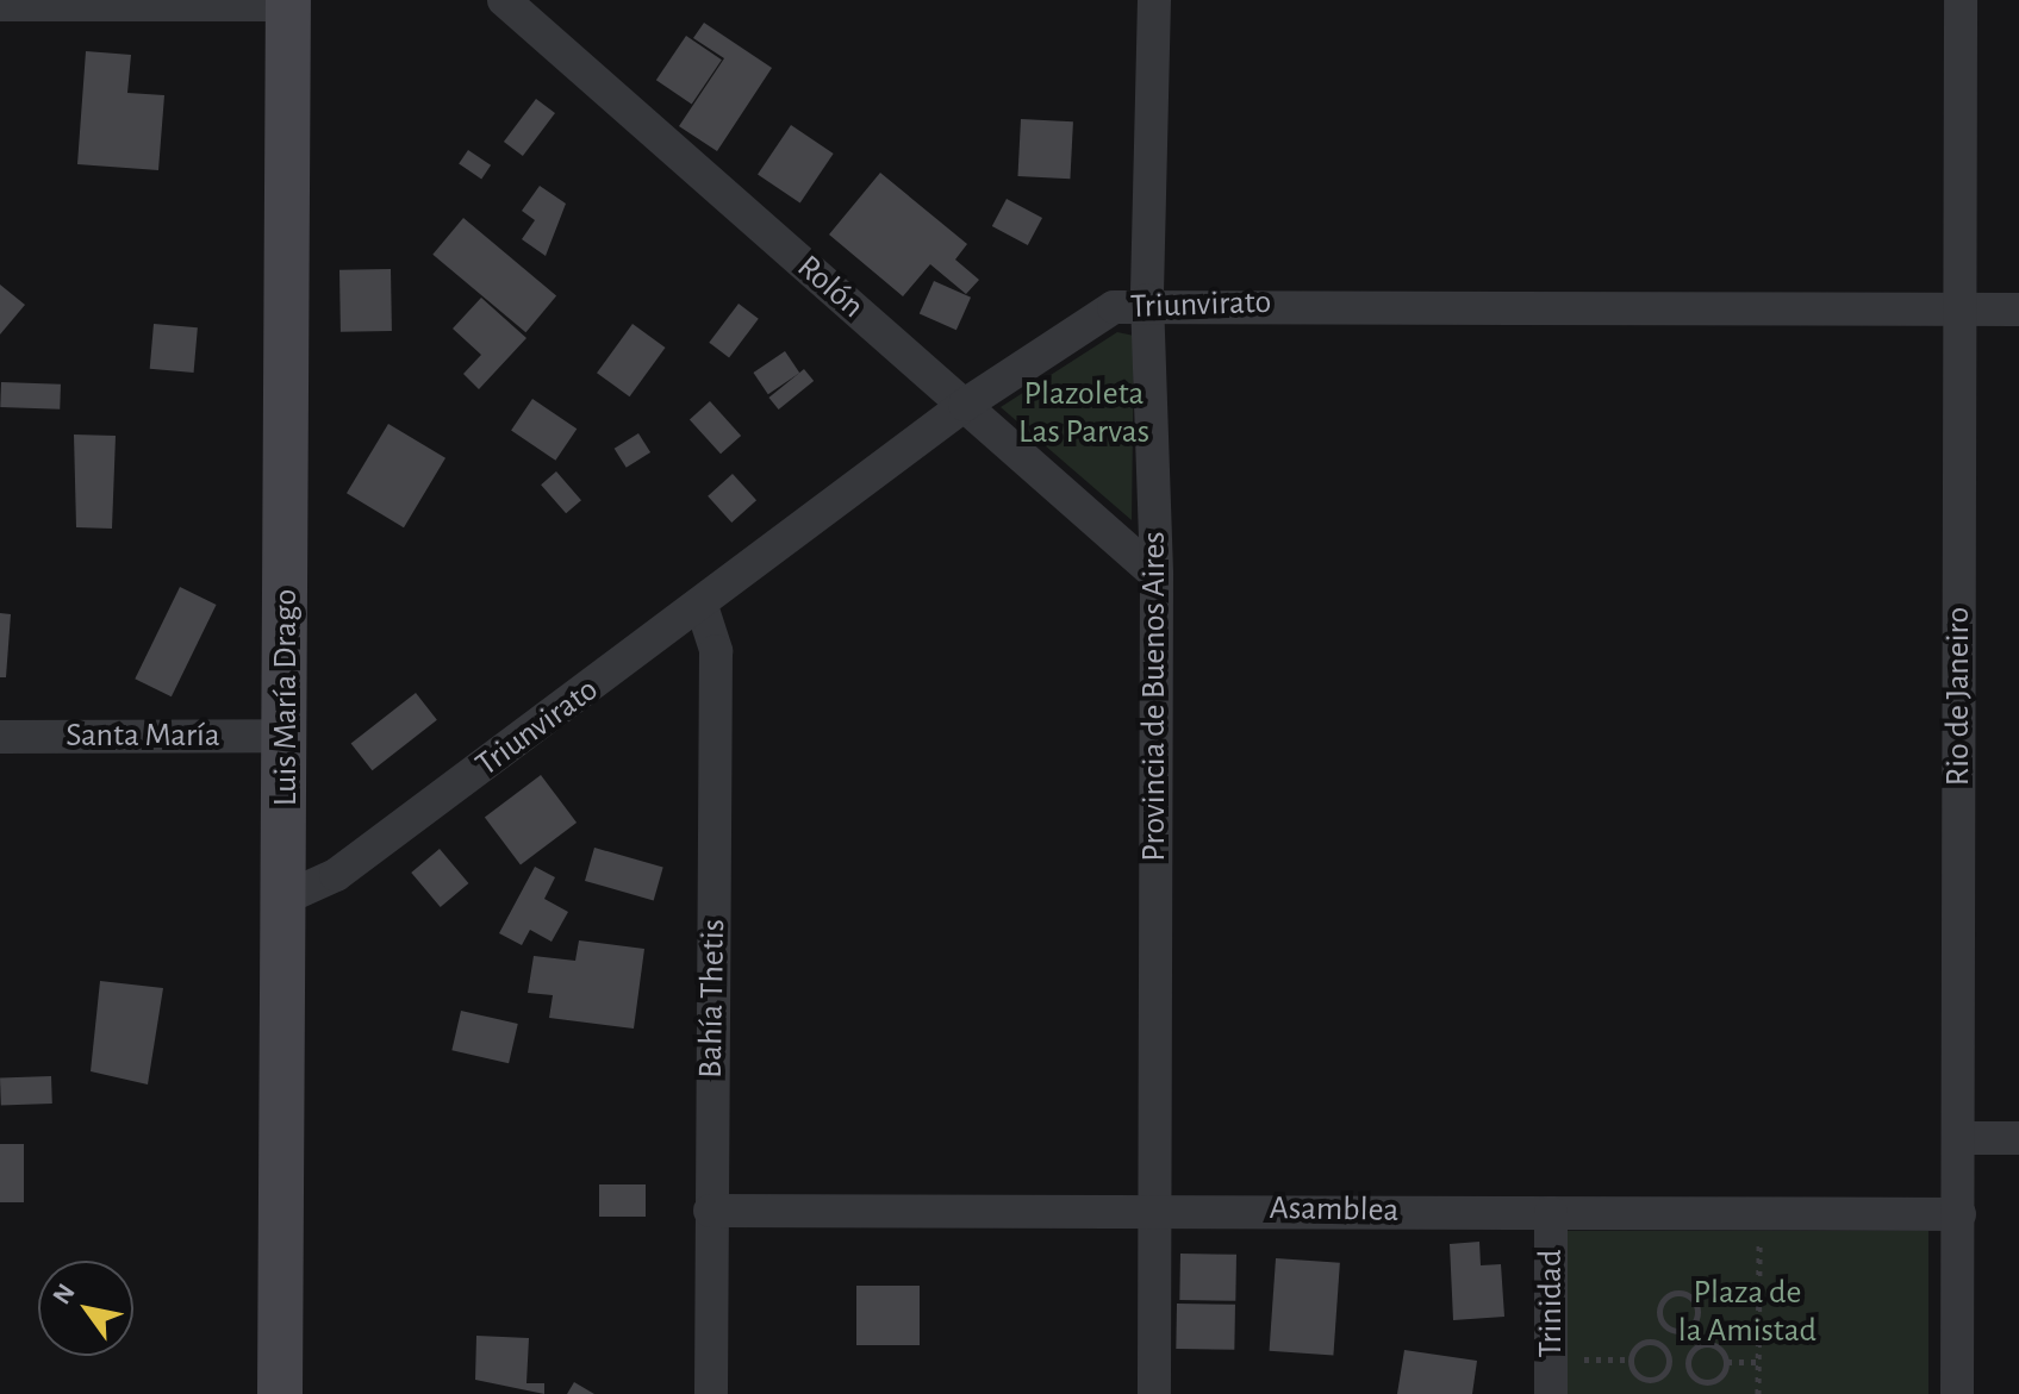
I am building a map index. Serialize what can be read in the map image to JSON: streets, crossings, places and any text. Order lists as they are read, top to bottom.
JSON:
{
  "streets": {
    "main road": ["Luis María Drago"],
    "street": [
      "Rolón",
      "Triunvirato",
      "Provincia de Buenos Aires",
      "Rio de Janeiro",
      "Santa María",
      "Bahía Thetis",
      "Asamblea",
      "Trinidad"
    ]
  },
  "crossings": [
    ["Rolón", "Triunvirato"],
    ["Rolón", "Provincia de Buenos Aires"],
    ["Triunvirato", "Provincia de Buenos Aires"],
    ["Triunvirato", "Rio de Janeiro"],
    ["Triunvirato", "Luis María Drago"],
    ["Triunvirato", "Bahía Thetis"],
    ["Provincia de Buenos Aires", "Asamblea"],
    ["Rio de Janeiro", "Asamblea"],
    ["Luis María Drago", "Santa María"],
    ["Bahía Thetis", "Asamblea"],
    ["Asamblea", "Trinidad"]
  ],
  "parks": ["Plazoleta Las Parvas", "Plaza de la Amistad"],
  "north": "top left"
}
